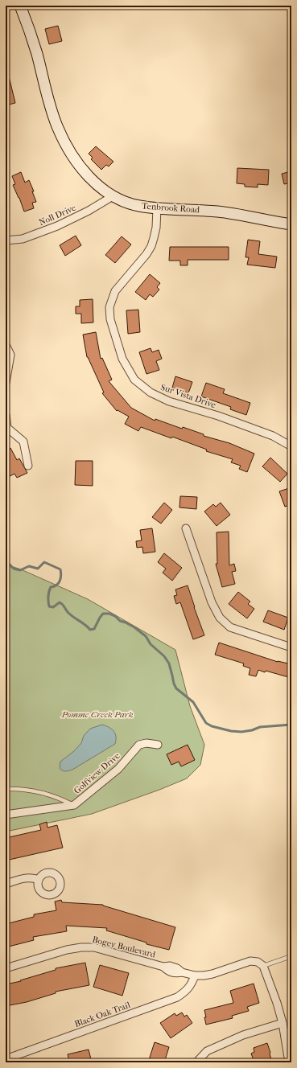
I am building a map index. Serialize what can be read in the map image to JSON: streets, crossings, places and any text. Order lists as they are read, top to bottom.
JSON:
{
  "streets": {
    "street": [
      "Tenbrook Road",
      "Noll Drive",
      "Sur Vista Drive",
      "Golfview Drive",
      "Bogey Boulevard",
      "Black Oak Trail"
    ]
  },
  "crossings": [
    ["Tenbrook Road", "Noll Drive"],
    ["Tenbrook Road", "Sur Vista Drive"],
    ["Bogey Boulevard", "Black Oak Trail"]
  ],
  "parks": ["Pomme Creek Park"]
}
